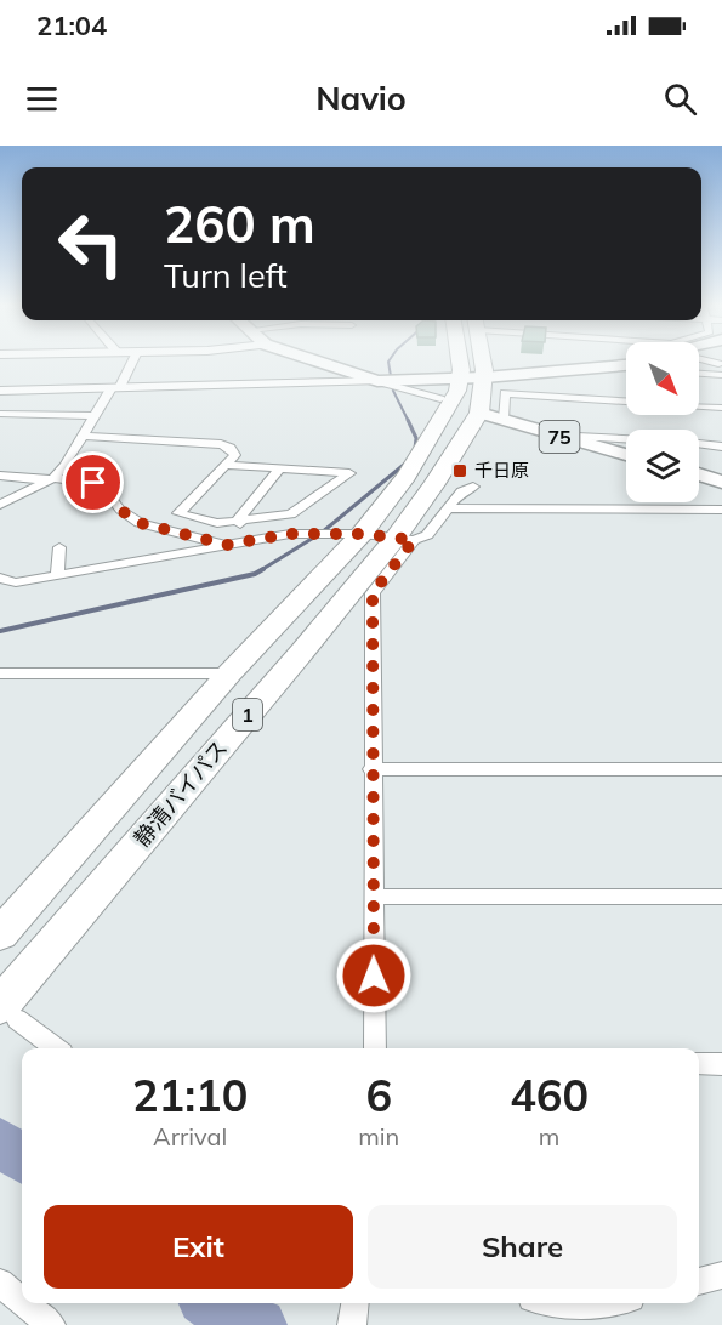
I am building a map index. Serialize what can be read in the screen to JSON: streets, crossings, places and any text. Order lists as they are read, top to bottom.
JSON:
{
  "streets": {
    "highway": ["1", "静清バイパス"],
    "main road": ["75"]
  },
  "crossings": [
    ["75", "静清バイパス"]
  ],
  "places": {
    "transit": ["千日原"]
  },
  "north": "bottom right",
  "page": {
    "status": "21:04",
    "header": "Navio",
    "turn": ["260 m", "Turn left"],
    "eta": [
      "21:10",
      "Arrival",
      "6",
      "min",
      "460",
      "m"
    ],
    "buttons": ["Exit", "Share"]
  }
}
